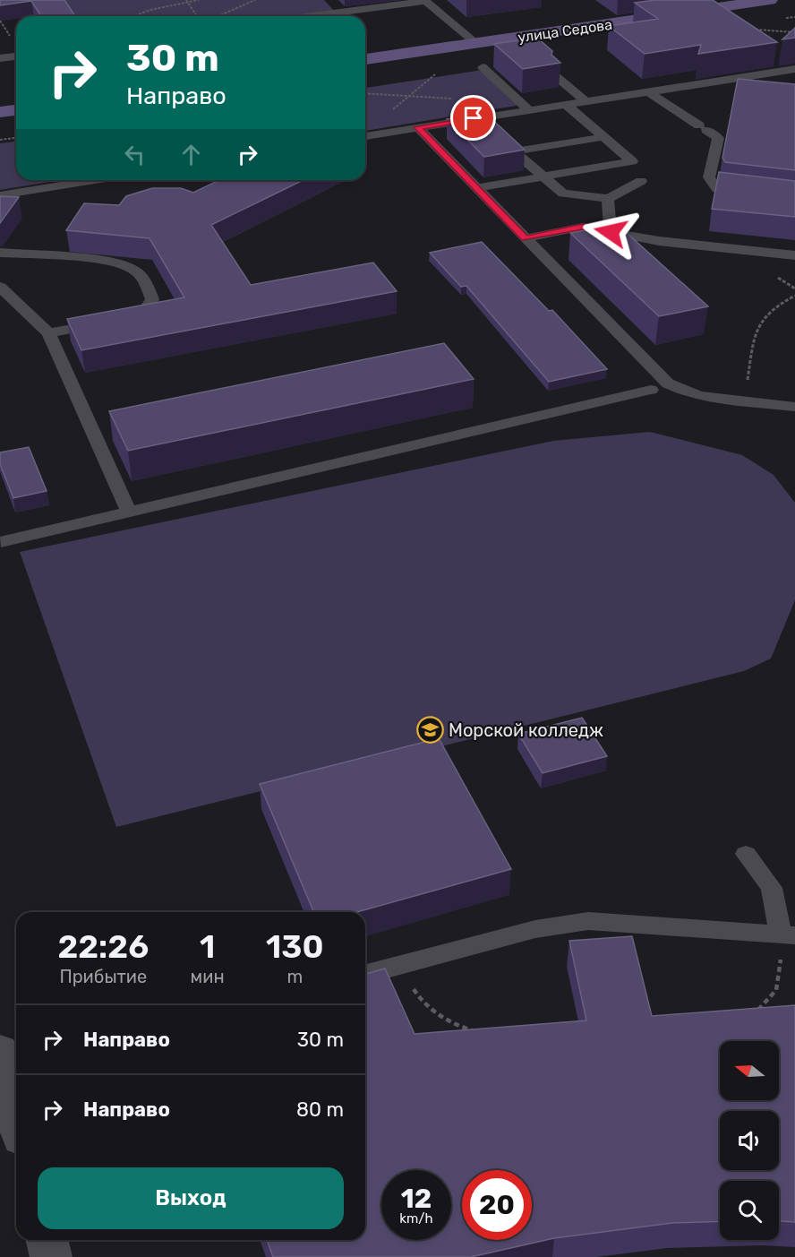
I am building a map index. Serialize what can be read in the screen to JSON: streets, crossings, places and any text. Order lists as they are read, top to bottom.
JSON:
{
  "streets": {
    "main road": ["улица Седова"]
  },
  "places": {
    "school or university": ["Морской колледж"]
  },
  "north": "left",
  "page": {
    "turn": ["30 m", "Направо"],
    "eta": [
      "22:26",
      "Прибытие",
      "1",
      "мин",
      "130",
      "m"
    ],
    "list": [
      {
        "name": "Направо",
        "value": "30 m"
      },
      {
        "name": "Направо",
        "value": "80 m"
      }
    ],
    "buttons": "Выход",
    "speed": "12 km/h",
    "limit": "20"
  }
}
